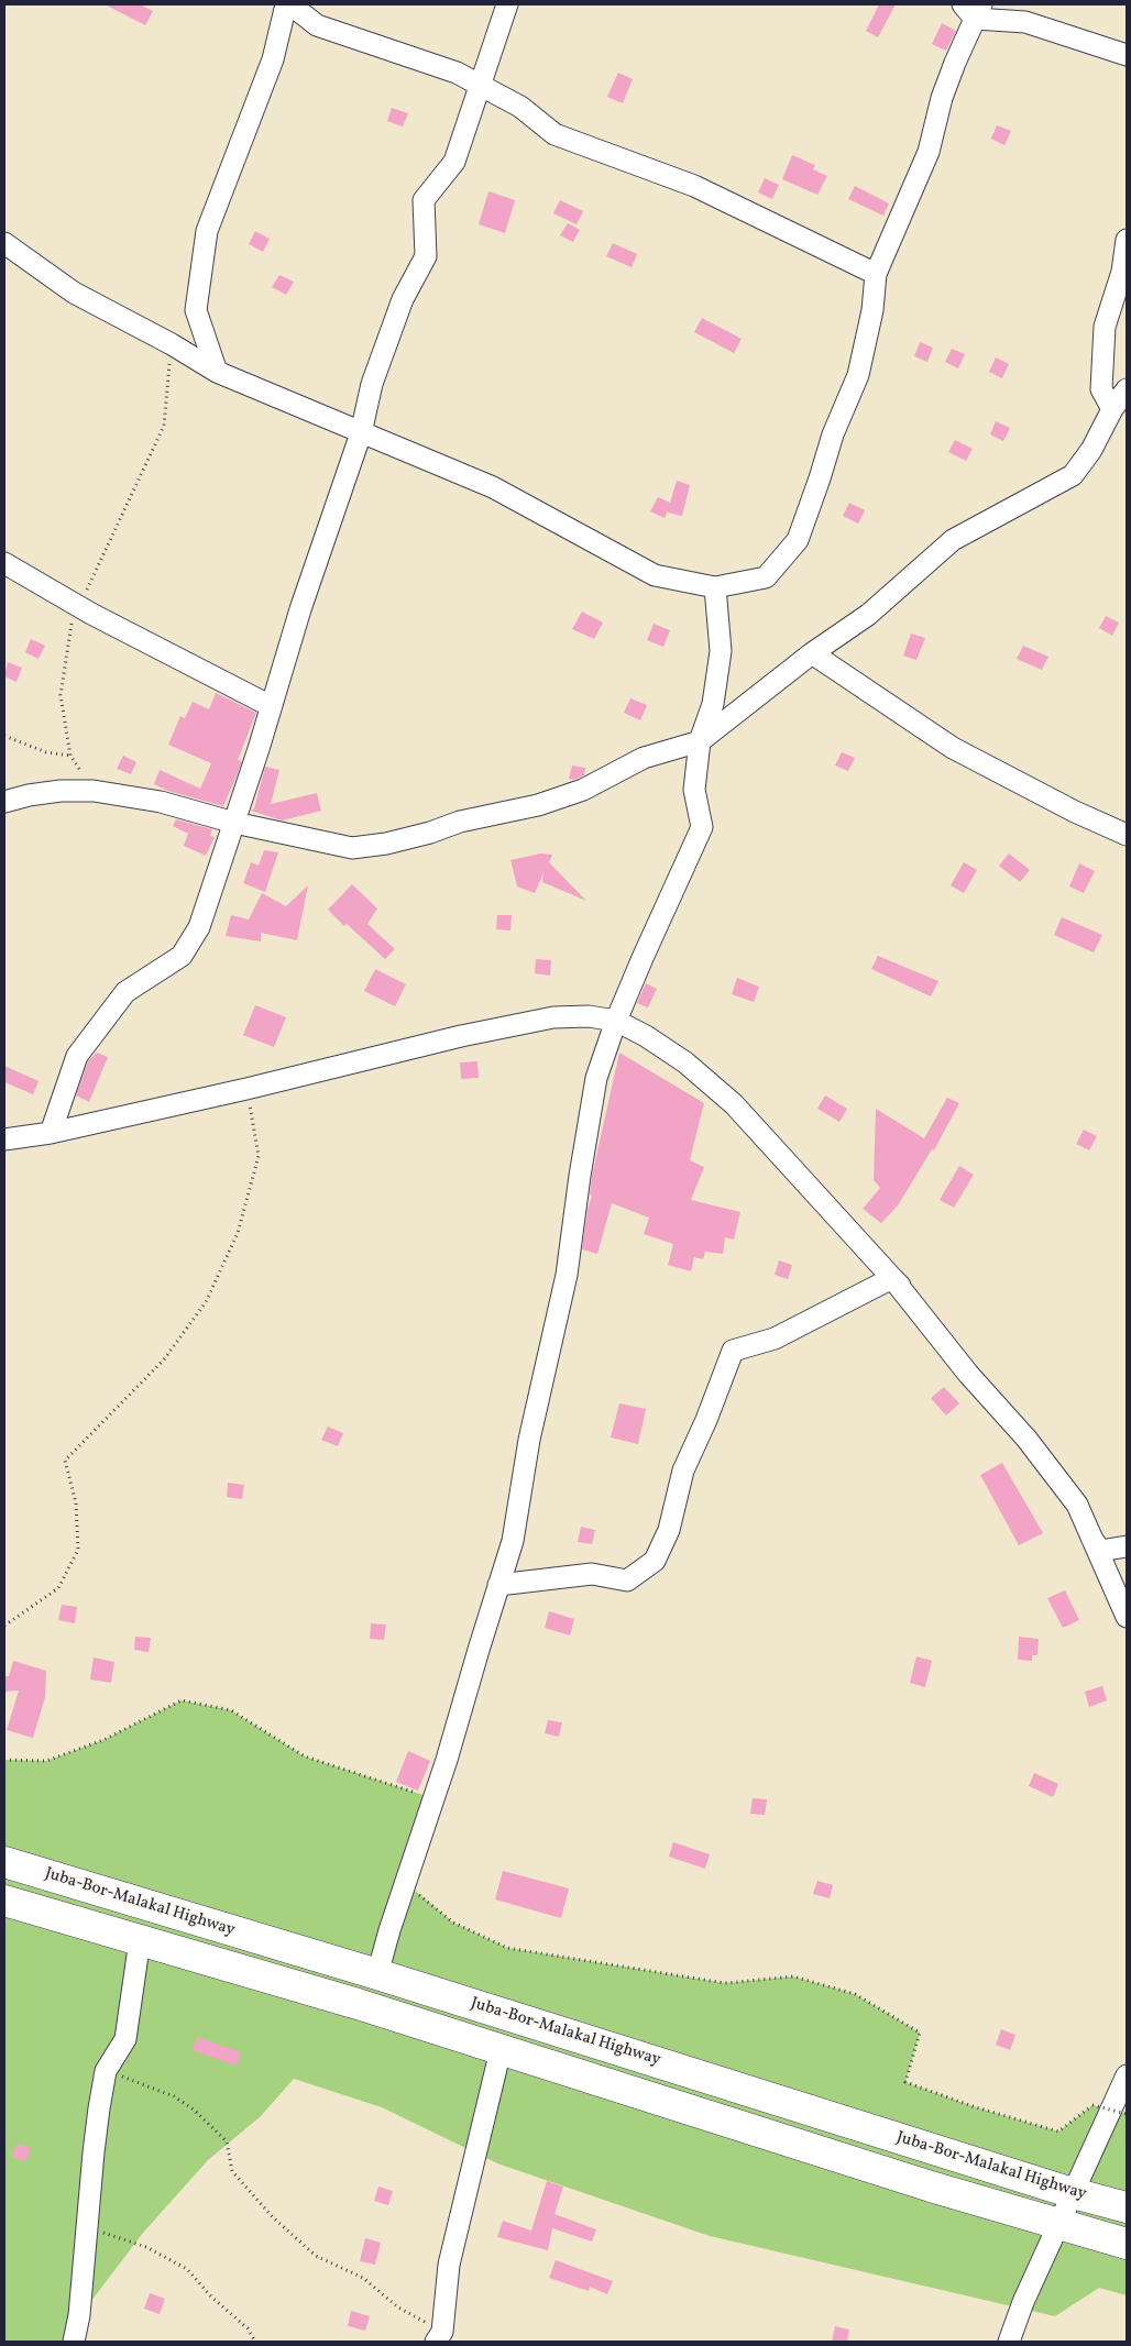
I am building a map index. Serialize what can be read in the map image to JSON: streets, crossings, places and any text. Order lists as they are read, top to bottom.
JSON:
{
  "streets": {
    "highway": ["Juba-Bor-Malakal Highway"]
  }
}
